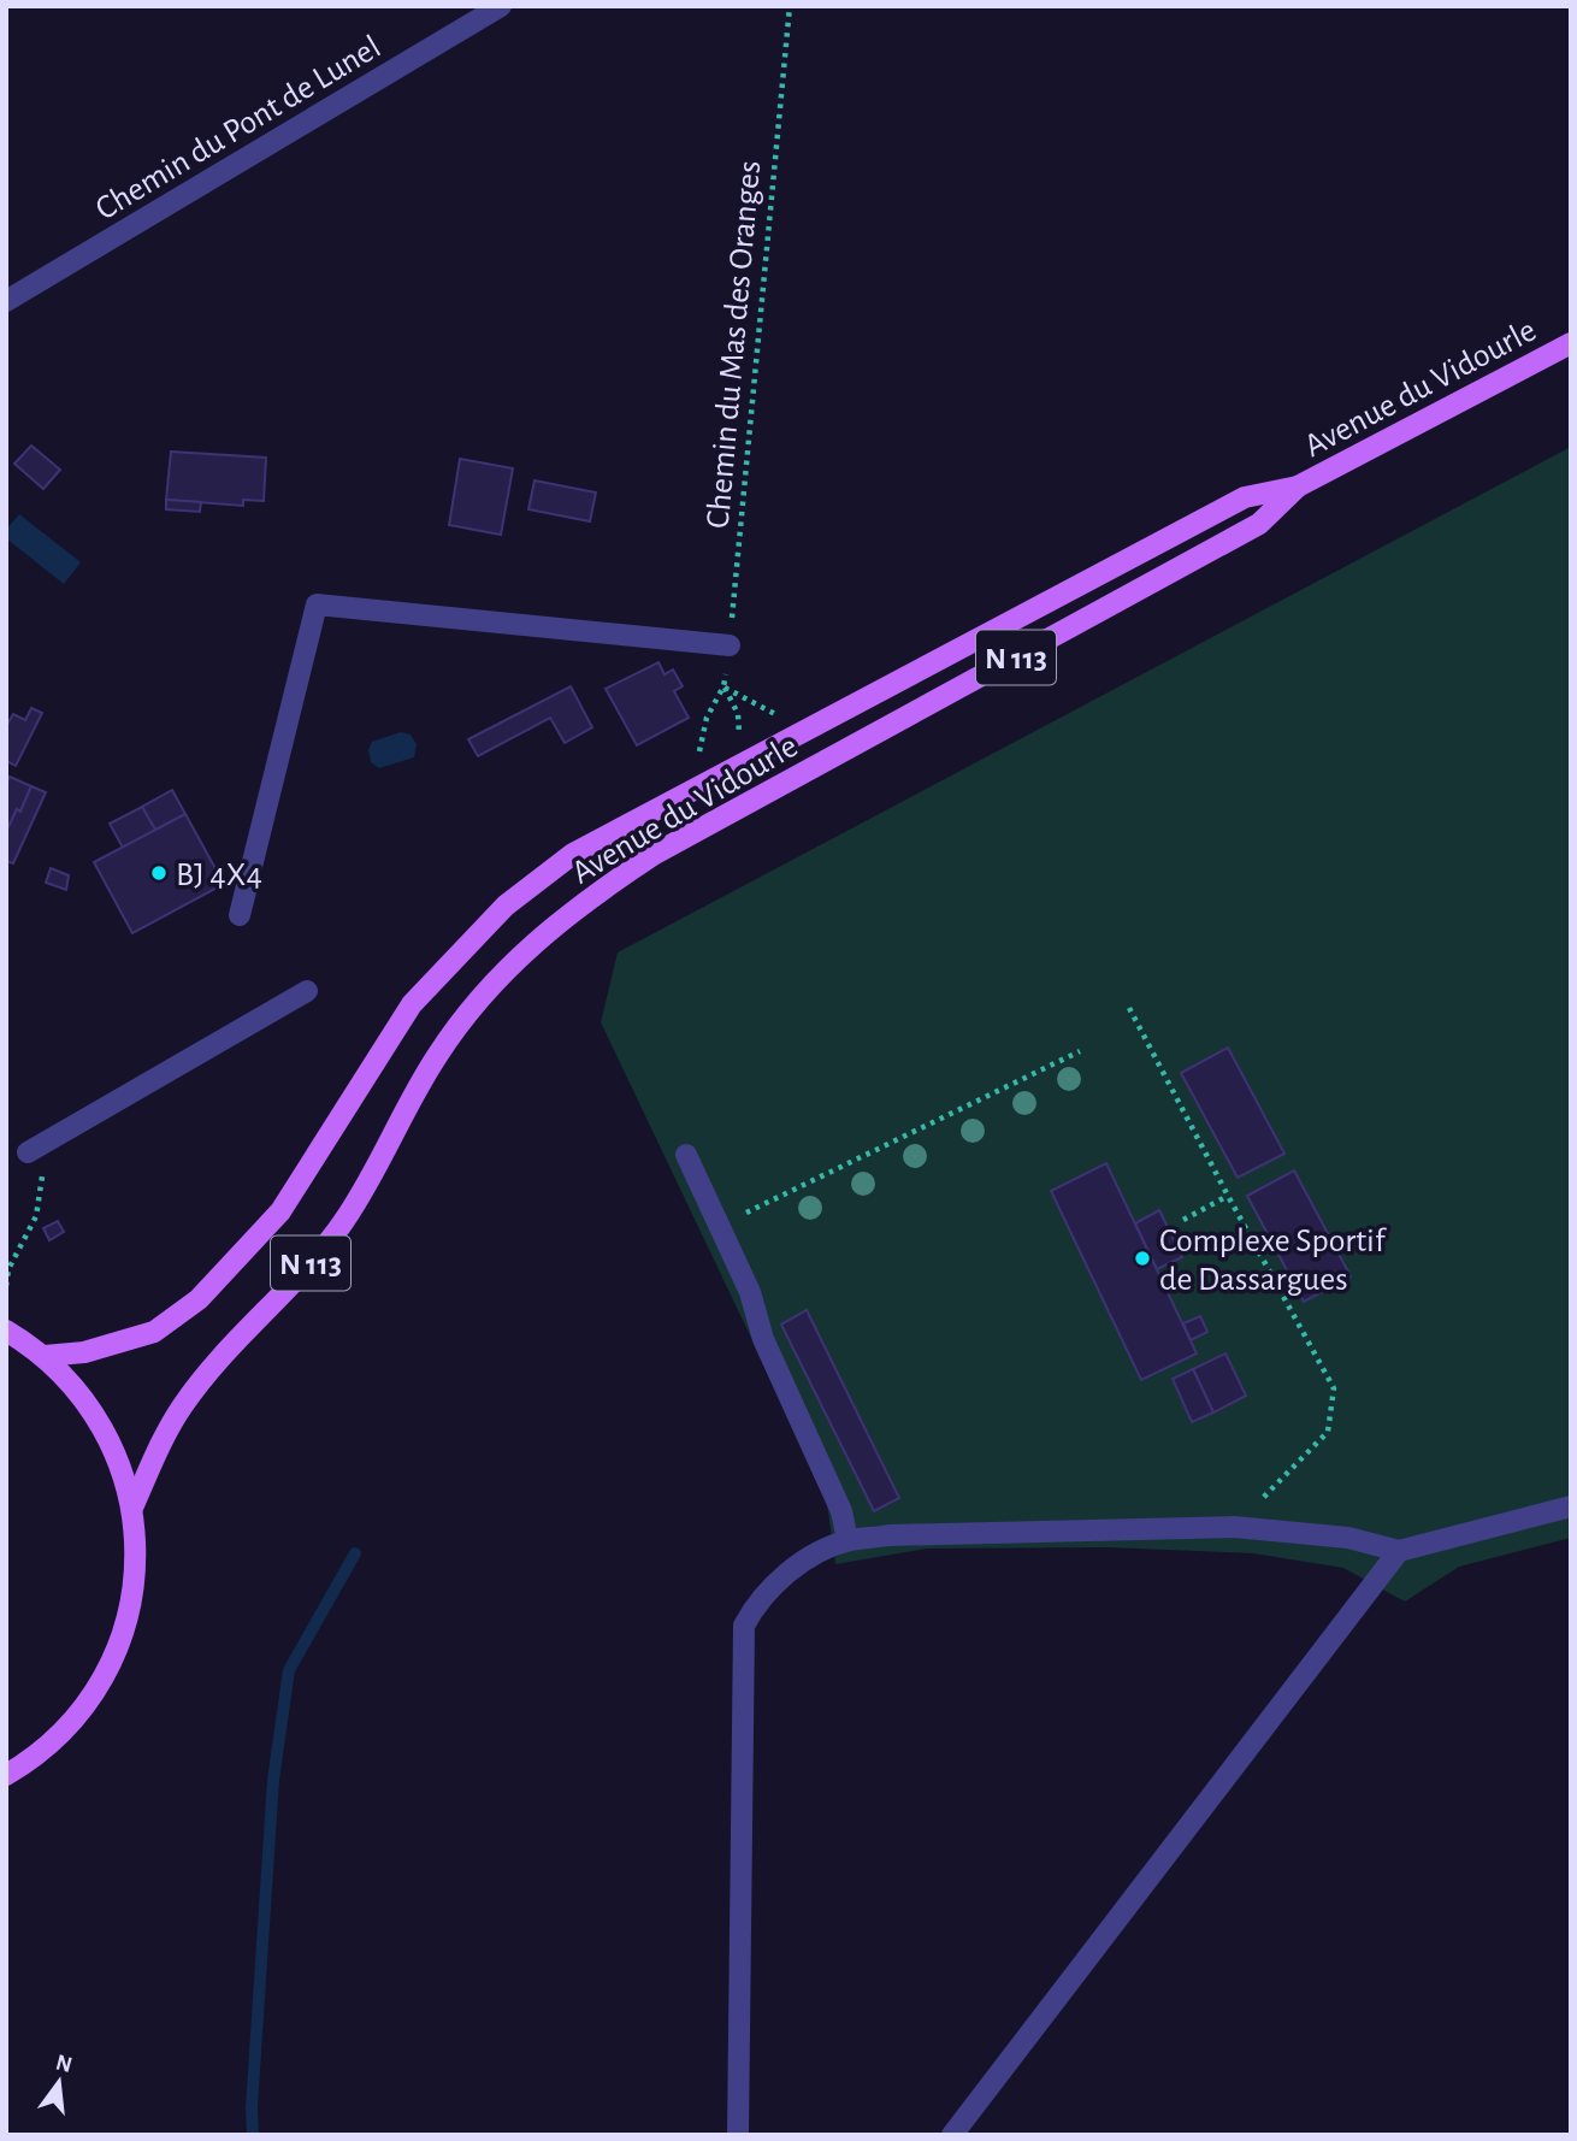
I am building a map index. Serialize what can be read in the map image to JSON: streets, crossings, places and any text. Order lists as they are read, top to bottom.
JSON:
{
  "streets": {
    "main road": ["Avenue du Vidourle", "N 113"],
    "street": ["Chemin du Pont de Lunel"],
    "path": ["Chemin du Mas des Oranges"]
  },
  "crossings": [
    ["Chemin du Mas des Oranges", "Avenue du Vidourle"]
  ],
  "places": ["BJ 4X4", "Complexe Sportif de Dassargues"],
  "north": "top"
}
